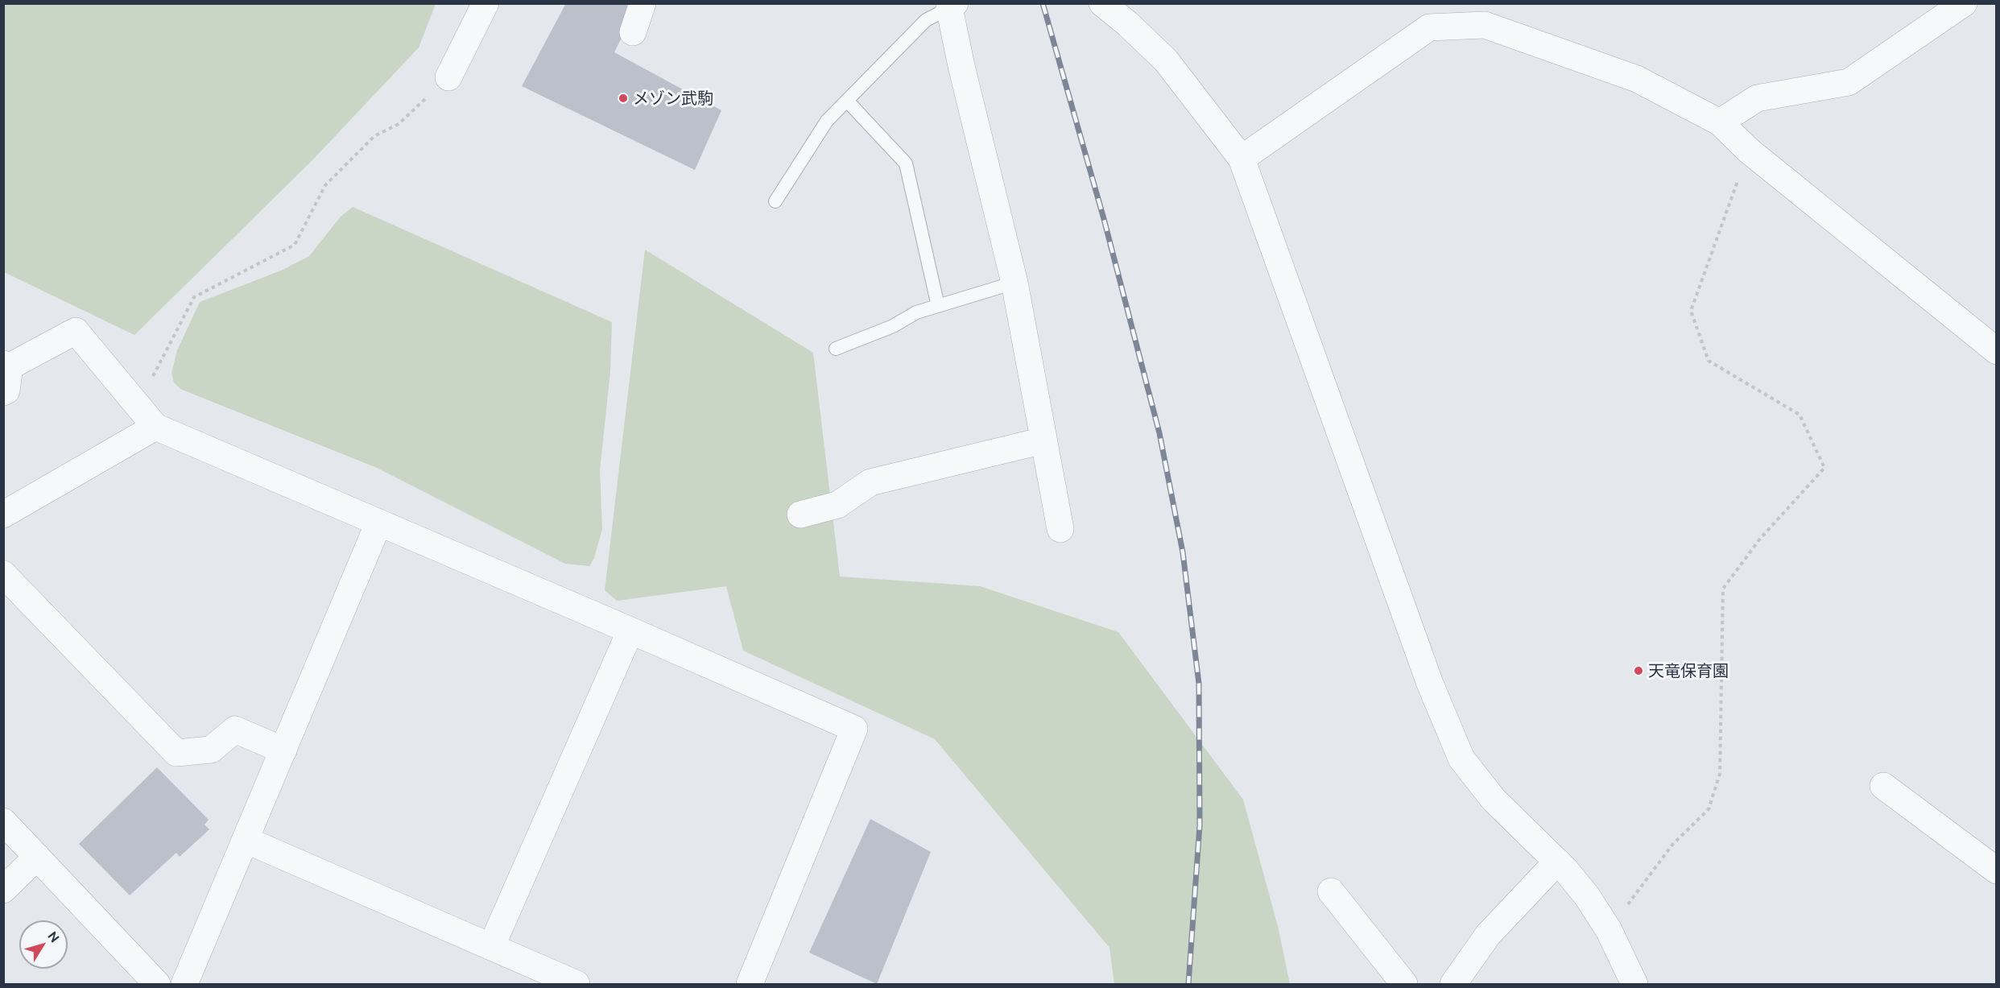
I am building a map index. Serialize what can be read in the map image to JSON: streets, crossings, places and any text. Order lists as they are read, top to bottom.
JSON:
{
  "places": ["メゾン武駒", "天竜保育園"],
  "north": "top right"
}
